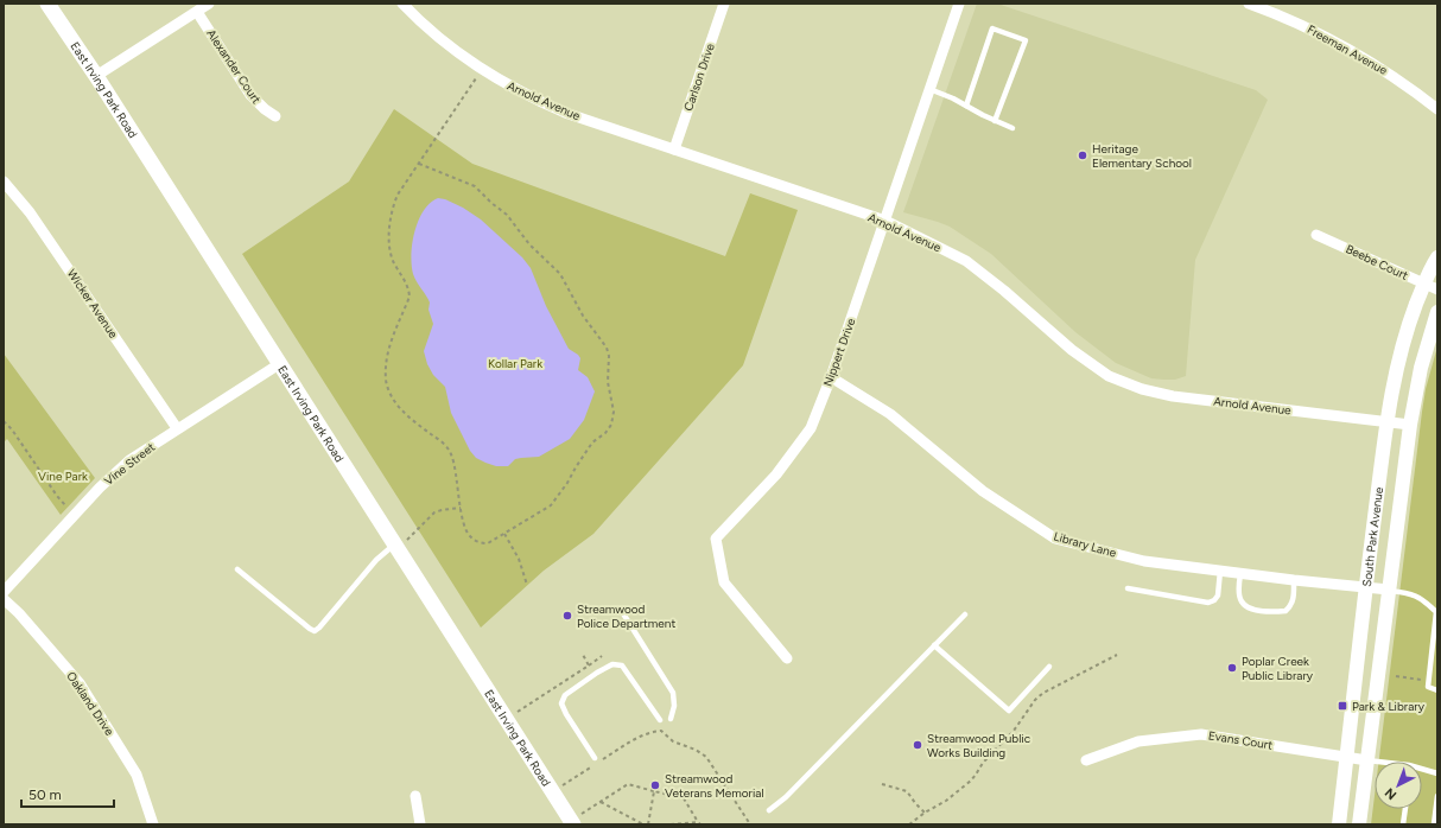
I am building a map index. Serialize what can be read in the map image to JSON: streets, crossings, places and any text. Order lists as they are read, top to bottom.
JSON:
{
  "streets": {
    "main road": ["East Irving Park Road"],
    "street": [
      "Freeman Avenue",
      "Alexander Court",
      "Carlson Drive",
      "Arnold Avenue",
      "Beebe Court",
      "Wicker Avenue",
      "Nippert Drive",
      "Vine Street",
      "South Park Avenue",
      "Library Lane",
      "Oakland Drive",
      "Evans Court"
    ]
  },
  "crossings": [
    ["Carlson Drive", "Arnold Avenue"],
    ["East Irving Park Road", "Vine Street"],
    ["Arnold Avenue", "Nippert Drive"],
    ["Arnold Avenue", "South Park Avenue"],
    ["Beebe Court", "South Park Avenue"],
    ["Wicker Avenue", "Vine Street"],
    ["Nippert Drive", "Library Lane"],
    ["South Park Avenue", "Library Lane"],
    ["South Park Avenue", "Evans Court"]
  ],
  "parks": ["Kollar Park", "Vine Park"],
  "places": {
    "other": [
      "Heritage Elementary School",
      "Streamwood Police Department",
      "Poplar Creek Public Library",
      "Streamwood Public Works Building",
      "Streamwood Veterans Memorial"
    ],
    "transit": ["Park & Library"]
  },
  "scale_bar": "50 m",
  "north": "bottom left"
}
